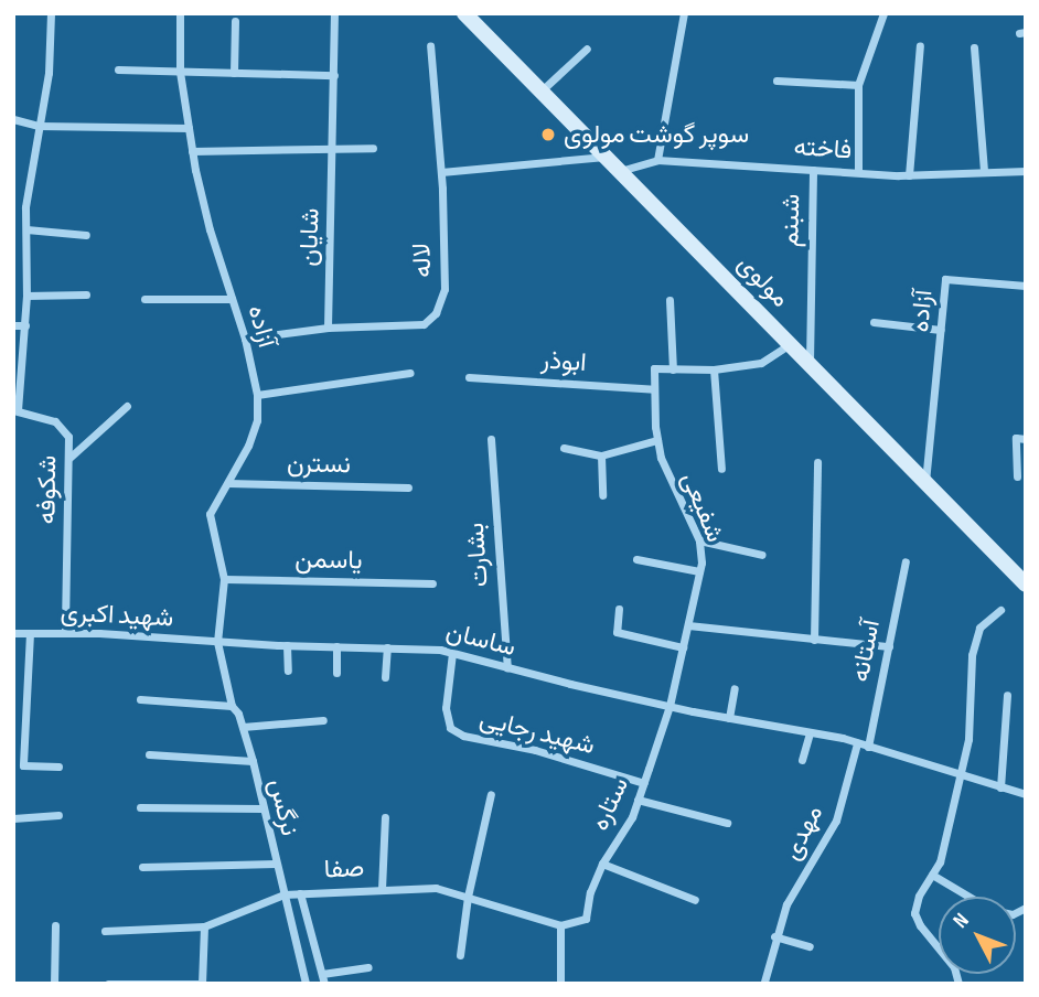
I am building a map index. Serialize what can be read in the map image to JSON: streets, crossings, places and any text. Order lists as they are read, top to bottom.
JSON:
{
  "streets": {
    "main road": ["مولوی"],
    "street": [
      "فاخته",
      "شبنم",
      "شایان",
      "لاله",
      "آزاده",
      "ابوذر",
      "نسترن",
      "شکوفه",
      "شفیعی",
      "بشارت",
      "یاسمن",
      "شهید اکبری",
      "ساسان",
      "آستانه",
      "شهید رجایی",
      "ستاره",
      "نرگس",
      "مهدی",
      "صفا"
    ]
  },
  "crossings": [
    ["فاخته", "شبنم"],
    ["فاخته", "مولوی"],
    ["شبنم", "مولوی"],
    ["شایان", "لاله"],
    ["لاله", "آزاده"],
    ["مولوی", "آزاده"],
    ["آزاده", "نسترن"],
    ["آزاده", "یاسمن"],
    ["آزاده", "شهید اکبری"],
    ["آزاده", "ساسان"],
    ["آزاده", "نرگس"],
    ["ابوذر", "شفیعی"],
    ["شکوفه", "شهید اکبری"],
    ["شفیعی", "ساسان"],
    ["شفیعی", "ستاره"],
    ["بشارت", "ساسان"],
    ["شهید اکبری", "ساسان"],
    ["شهید اکبری", "نرگس"],
    ["ساسان", "آستانه"],
    ["ساسان", "شهید رجایی"],
    ["ساسان", "ستاره"],
    ["ساسان", "نرگس"],
    ["ساسان", "مهدی"],
    ["شهید رجایی", "ستاره"],
    ["ستاره", "صفا"],
    ["نرگس", "صفا"]
  ],
  "places": ["سوپر گوشت مولوی"],
  "north": "top left"
}
